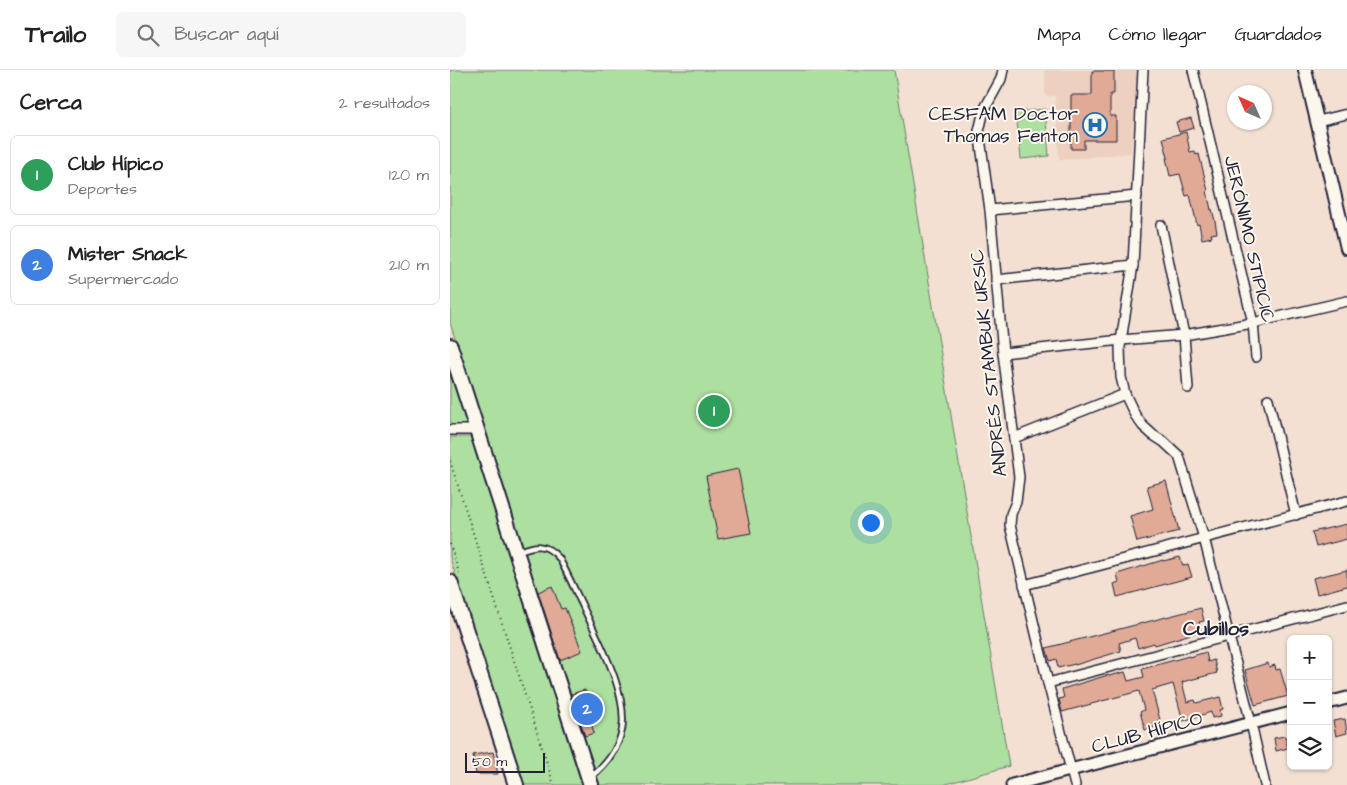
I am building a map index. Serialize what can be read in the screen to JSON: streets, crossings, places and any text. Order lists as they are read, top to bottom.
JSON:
{
  "streets": {
    "street": ["JERÓNIMO STIPICIC", "ANDRÉS STAMBUK URSIC", "CLUB HÍPICO"]
  },
  "crossings": [
    ["ANDRÉS STAMBUK URSIC", "CLUB HÍPICO"]
  ],
  "districts": ["Cubillos"],
  "places": {
    "hospital": ["CESFAM Doctor Thomas Fenton"]
  },
  "scale_bar": "50 m",
  "north": "top left",
  "page": {
    "header": "Trailo",
    "search": "Buscar aquí",
    "nav": ["Mapa", "Cómo llegar", "Guardados"],
    "heading": ["Cerca", "2 resultados"],
    "list": [
      {
        "mark": "1",
        "name": "Club Hípico",
        "note": "Deportes",
        "value": "120 m"
      },
      {
        "mark": "2",
        "name": "Mister Snack",
        "note": "Supermercado",
        "value": "210 m"
      }
    ],
    "pins": ["1", "2"],
    "map_buttons": ["+", "−"],
    "scale": "50 m"
  }
}
